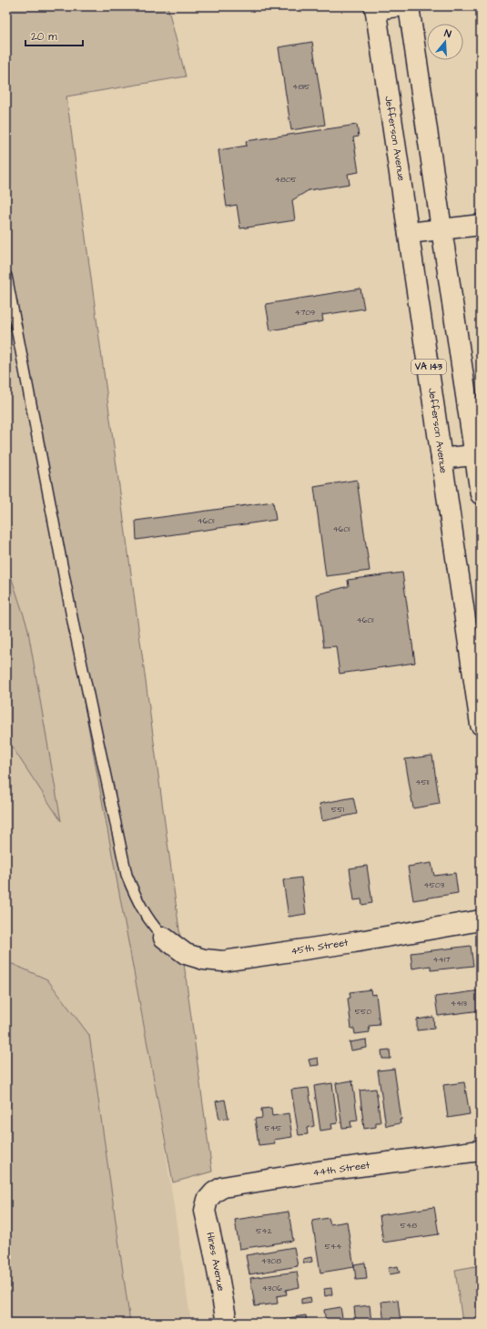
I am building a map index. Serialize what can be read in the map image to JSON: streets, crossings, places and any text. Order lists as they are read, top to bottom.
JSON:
{
  "streets": {
    "main road": [
      "Jefferson Avenue",
      "VA 143",
      "45th Street",
      "44th Street",
      "Hines Avenue"
    ]
  },
  "crossings": [
    ["44th Street", "Hines Avenue"]
  ],
  "house_numbers": [
    "4815",
    "4805",
    "4709",
    "4601",
    "4601",
    "4601",
    "4511",
    "551",
    "4503",
    "4417",
    "4413",
    "550",
    "545",
    "548",
    "542",
    "544",
    "4308",
    "4306"
  ],
  "scale_bar": "20 m",
  "north": "top"
}
